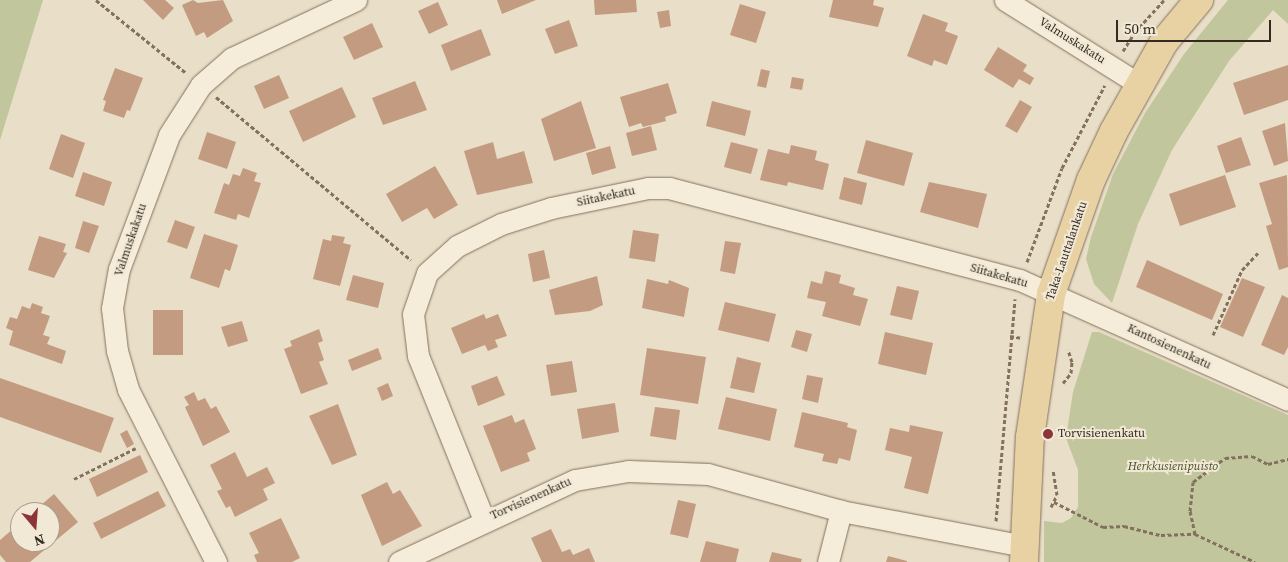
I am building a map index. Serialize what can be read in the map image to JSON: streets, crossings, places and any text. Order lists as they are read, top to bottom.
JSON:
{
  "streets": {
    "main road": ["Taka-Lauttalankatu"],
    "street": [
      "Valmuskakatu",
      "Siitakekatu",
      "Kantosienenkatu",
      "Torvisienenkatu"
    ]
  },
  "crossings": [
    ["Valmuskakatu", "Taka-Lauttalankatu"],
    ["Siitakekatu", "Taka-Lauttalankatu"],
    ["Siitakekatu", "Kantosienenkatu"],
    ["Siitakekatu", "Torvisienenkatu"],
    ["Taka-Lauttalankatu", "Kantosienenkatu"],
    ["Taka-Lauttalankatu", "Torvisienenkatu"]
  ],
  "parks": ["Herkkusienipuisto"],
  "places": ["Torvisienenkatu"],
  "scale_bar": "50 m",
  "north": "bottom"
}
